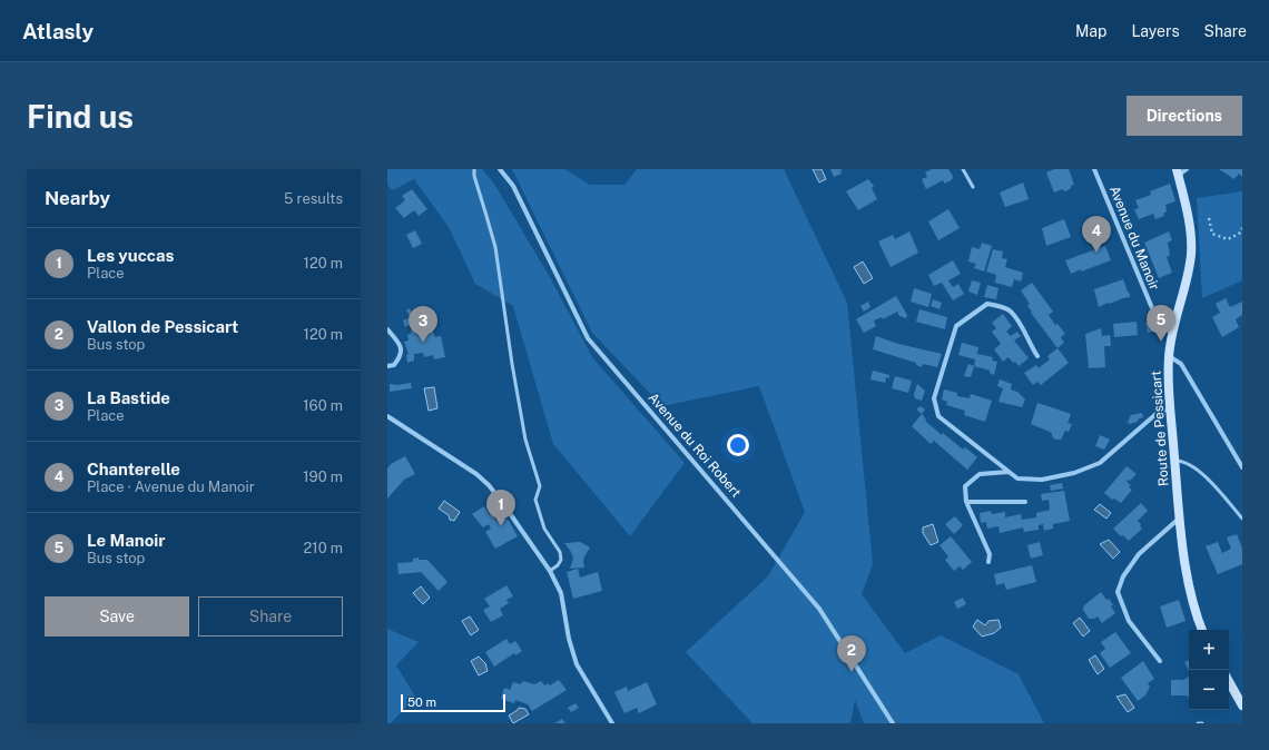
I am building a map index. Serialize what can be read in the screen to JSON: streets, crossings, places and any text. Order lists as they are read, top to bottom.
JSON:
{
  "streets": {
    "street": ["Avenue du Manoir", "Route de Pessicart", "Avenue du Roi Robert"]
  },
  "crossings": [
    ["Avenue du Manoir", "Route de Pessicart"]
  ],
  "scale_bar": "50 m",
  "page": {
    "header": "Atlasly",
    "nav": ["Map", "Layers", "Share"],
    "buttons": [
      "Directions",
      ["Save", "Share"]
    ],
    "title": "Find us",
    "heading": ["Nearby", "5 results"],
    "pins": [
      "4",
      "5",
      "3",
      "1",
      "2"
    ],
    "list": [
      {
        "mark": "1",
        "name": "Les yuccas",
        "note": "Place",
        "value": "120 m"
      },
      {
        "mark": "2",
        "name": "Vallon de Pessicart",
        "note": "Bus stop",
        "value": "120 m"
      },
      {
        "mark": "3",
        "name": "La Bastide",
        "note": "Place",
        "value": "160 m"
      },
      {
        "mark": "4",
        "name": "Chanterelle",
        "note": "Place · Avenue du Manoir",
        "value": "190 m"
      },
      {
        "mark": "5",
        "name": "Le Manoir",
        "note": "Bus stop",
        "value": "210 m"
      }
    ],
    "map_buttons": ["+", "−"],
    "scale": "50 m"
  }
}
